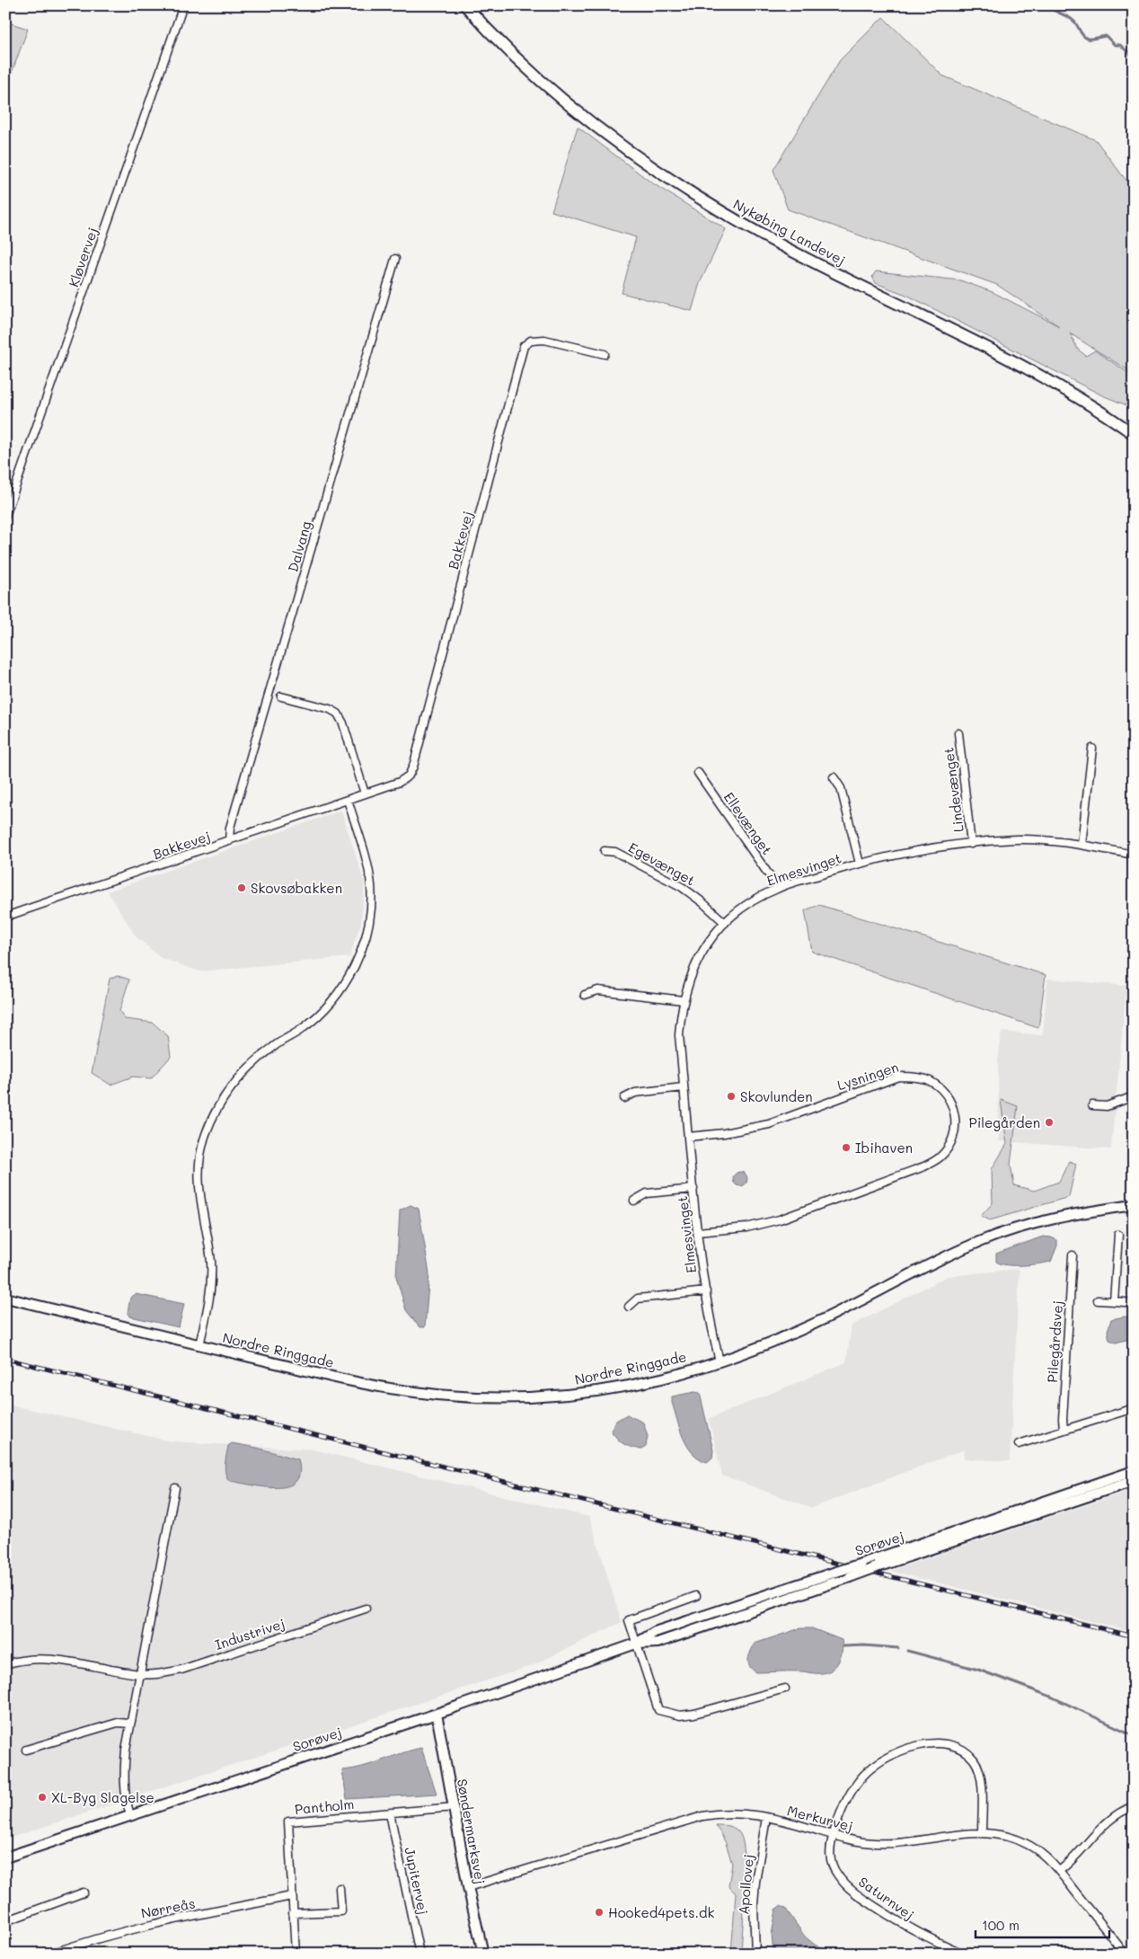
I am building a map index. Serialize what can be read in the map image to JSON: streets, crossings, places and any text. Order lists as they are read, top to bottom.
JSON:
{
  "streets": {
    "main road": ["Nykøbing Landevej"],
    "street": [
      "Kløvervej",
      "Bakkevej",
      "Dalvang",
      "Lindevænget",
      "Ellevænget",
      "Egevænget",
      "Elmesvinget",
      "Lysningen",
      "Pilegårdsvej",
      "Nordre Ringgade",
      "Sorøvej",
      "Industrivej",
      "Pantholm",
      "Merkurvej",
      "Søndermarksvej",
      "Jupitervej",
      "Apollovej",
      "Saturnvej",
      "Nørreås"
    ]
  },
  "crossings": [
    ["Bakkevej", "Dalvang"],
    ["Lindevænget", "Elmesvinget"],
    ["Ellevænget", "Elmesvinget"],
    ["Egevænget", "Elmesvinget"],
    ["Elmesvinget", "Lysningen"],
    ["Elmesvinget", "Nordre Ringgade"],
    ["Sorøvej", "Søndermarksvej"],
    ["Pantholm", "Søndermarksvej"],
    ["Pantholm", "Jupitervej"],
    ["Pantholm", "Nørreås"],
    ["Merkurvej", "Søndermarksvej"],
    ["Merkurvej", "Apollovej"],
    ["Merkurvej", "Saturnvej"]
  ],
  "places": [
    "Skovsøbakken",
    "Skovlunden",
    "Pilegården",
    "Ibihaven",
    "XL-Byg Slagelse",
    "Hooked4pets.dk"
  ],
  "scale_bar": "100 m"
}
